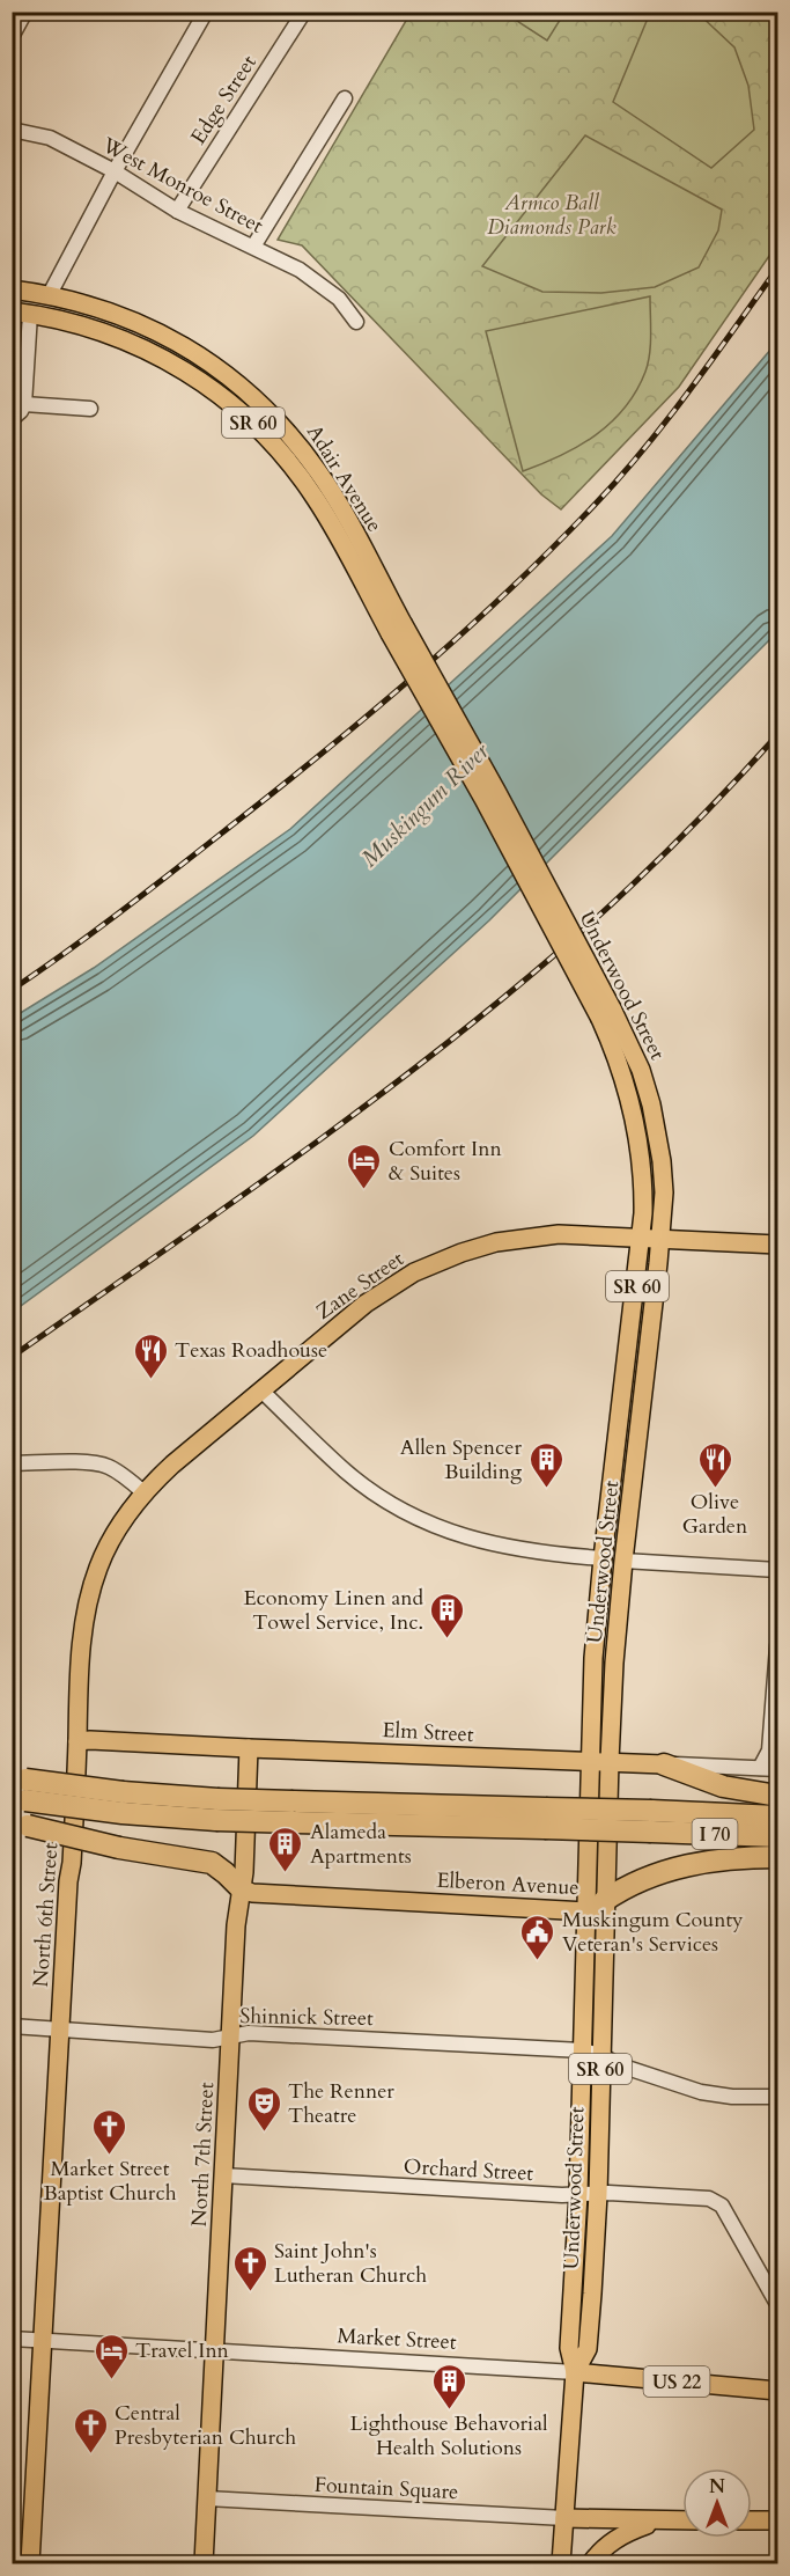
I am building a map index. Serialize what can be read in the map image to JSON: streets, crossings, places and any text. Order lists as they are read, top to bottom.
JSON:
{
  "streets": {
    "highway": ["I 70"],
    "main road": [
      "SR 60",
      "Adair Avenue",
      "Underwood Street",
      "Zane Street",
      "Elm Street",
      "Elberon Avenue",
      "North 6th Street",
      "North 7th Street",
      "Market Street",
      "US 22"
    ],
    "street": [
      "Edge Street",
      "West Monroe Street",
      "Shinnick Street",
      "Orchard Street",
      "Fountain Square"
    ]
  },
  "crossings": [
    ["Edge Street", "West Monroe Street"],
    ["Adair Avenue", "Underwood Street"],
    ["Underwood Street", "Zane Street"],
    ["Underwood Street", "Elm Street"],
    ["Underwood Street", "Elberon Avenue"],
    ["Underwood Street", "Shinnick Street"],
    ["Underwood Street", "Orchard Street"],
    ["Underwood Street", "Market Street"],
    ["Underwood Street", "Fountain Square"],
    ["Zane Street", "North 6th Street"],
    ["Elm Street", "North 6th Street"],
    ["Elm Street", "North 7th Street"],
    ["Elberon Avenue", "North 7th Street"],
    ["North 6th Street", "Shinnick Street"],
    ["North 6th Street", "Market Street"],
    ["Shinnick Street", "North 7th Street"],
    ["North 7th Street", "Orchard Street"],
    ["North 7th Street", "Market Street"],
    ["North 7th Street", "Fountain Square"]
  ],
  "water": ["Muskingum River"],
  "parks": ["Armco Ball Diamonds Park"],
  "places": {
    "hotel": ["Comfort Inn & Suites", "Travel Inn"],
    "restaurant": ["Texas Roadhouse", "Olive Garden"],
    "building": [
      "Allen Spencer Building",
      "Economy Linen and Towel Service, Inc.",
      "Alameda Apartments",
      "Lighthouse Behavorial Health Solutions"
    ],
    "public building": ["Muskingum County Veteran's Services"],
    "theatre": ["The Renner Theatre"],
    "church": ["Market Street Baptist Church", "Saint John's Lutheran Church", "Central Presbyterian Church"]
  },
  "north": "top"
}
